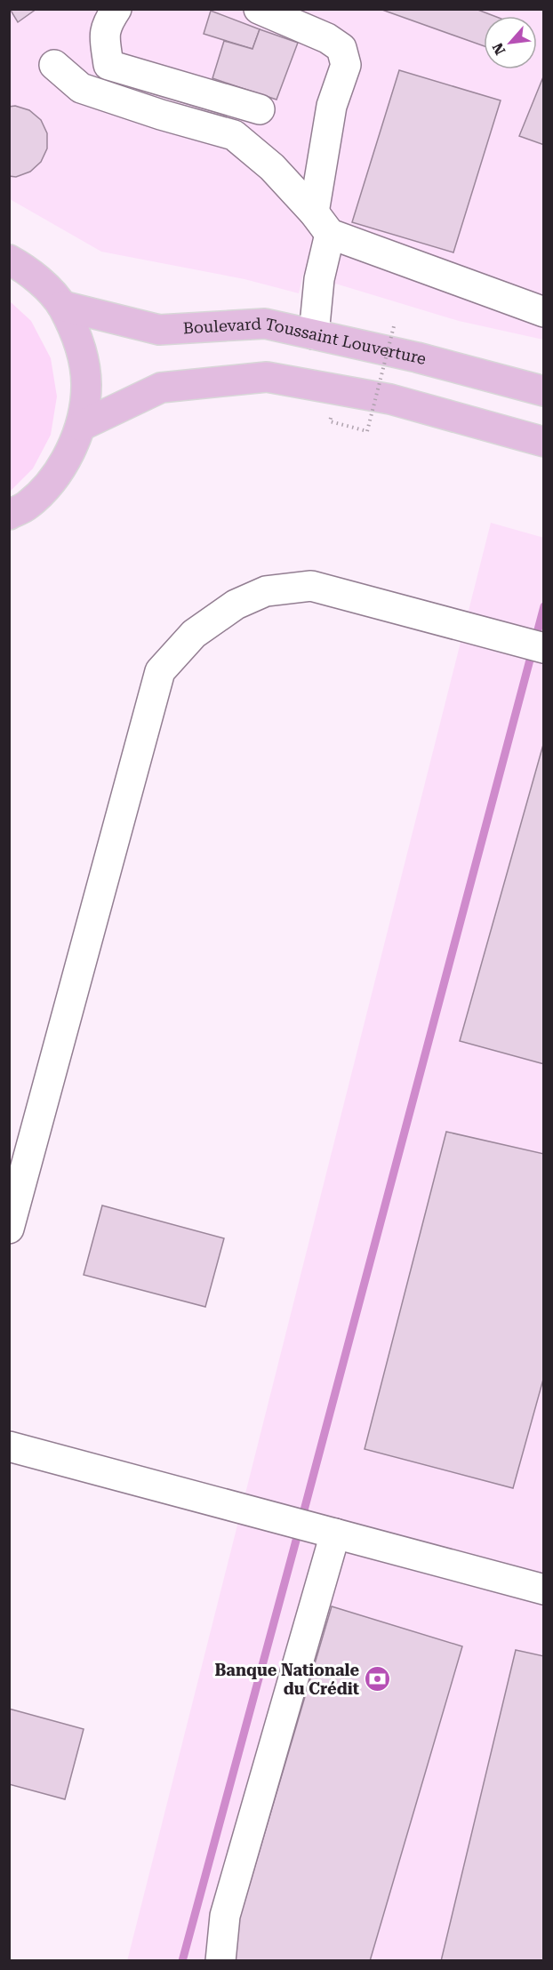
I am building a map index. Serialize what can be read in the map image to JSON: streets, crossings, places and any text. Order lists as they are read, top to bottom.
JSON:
{
  "streets": {
    "main road": ["Boulevard Toussaint Louverture"]
  },
  "places": {
    "bank": ["Banque Nationale du Crédit"]
  },
  "north": "bottom left"
}
